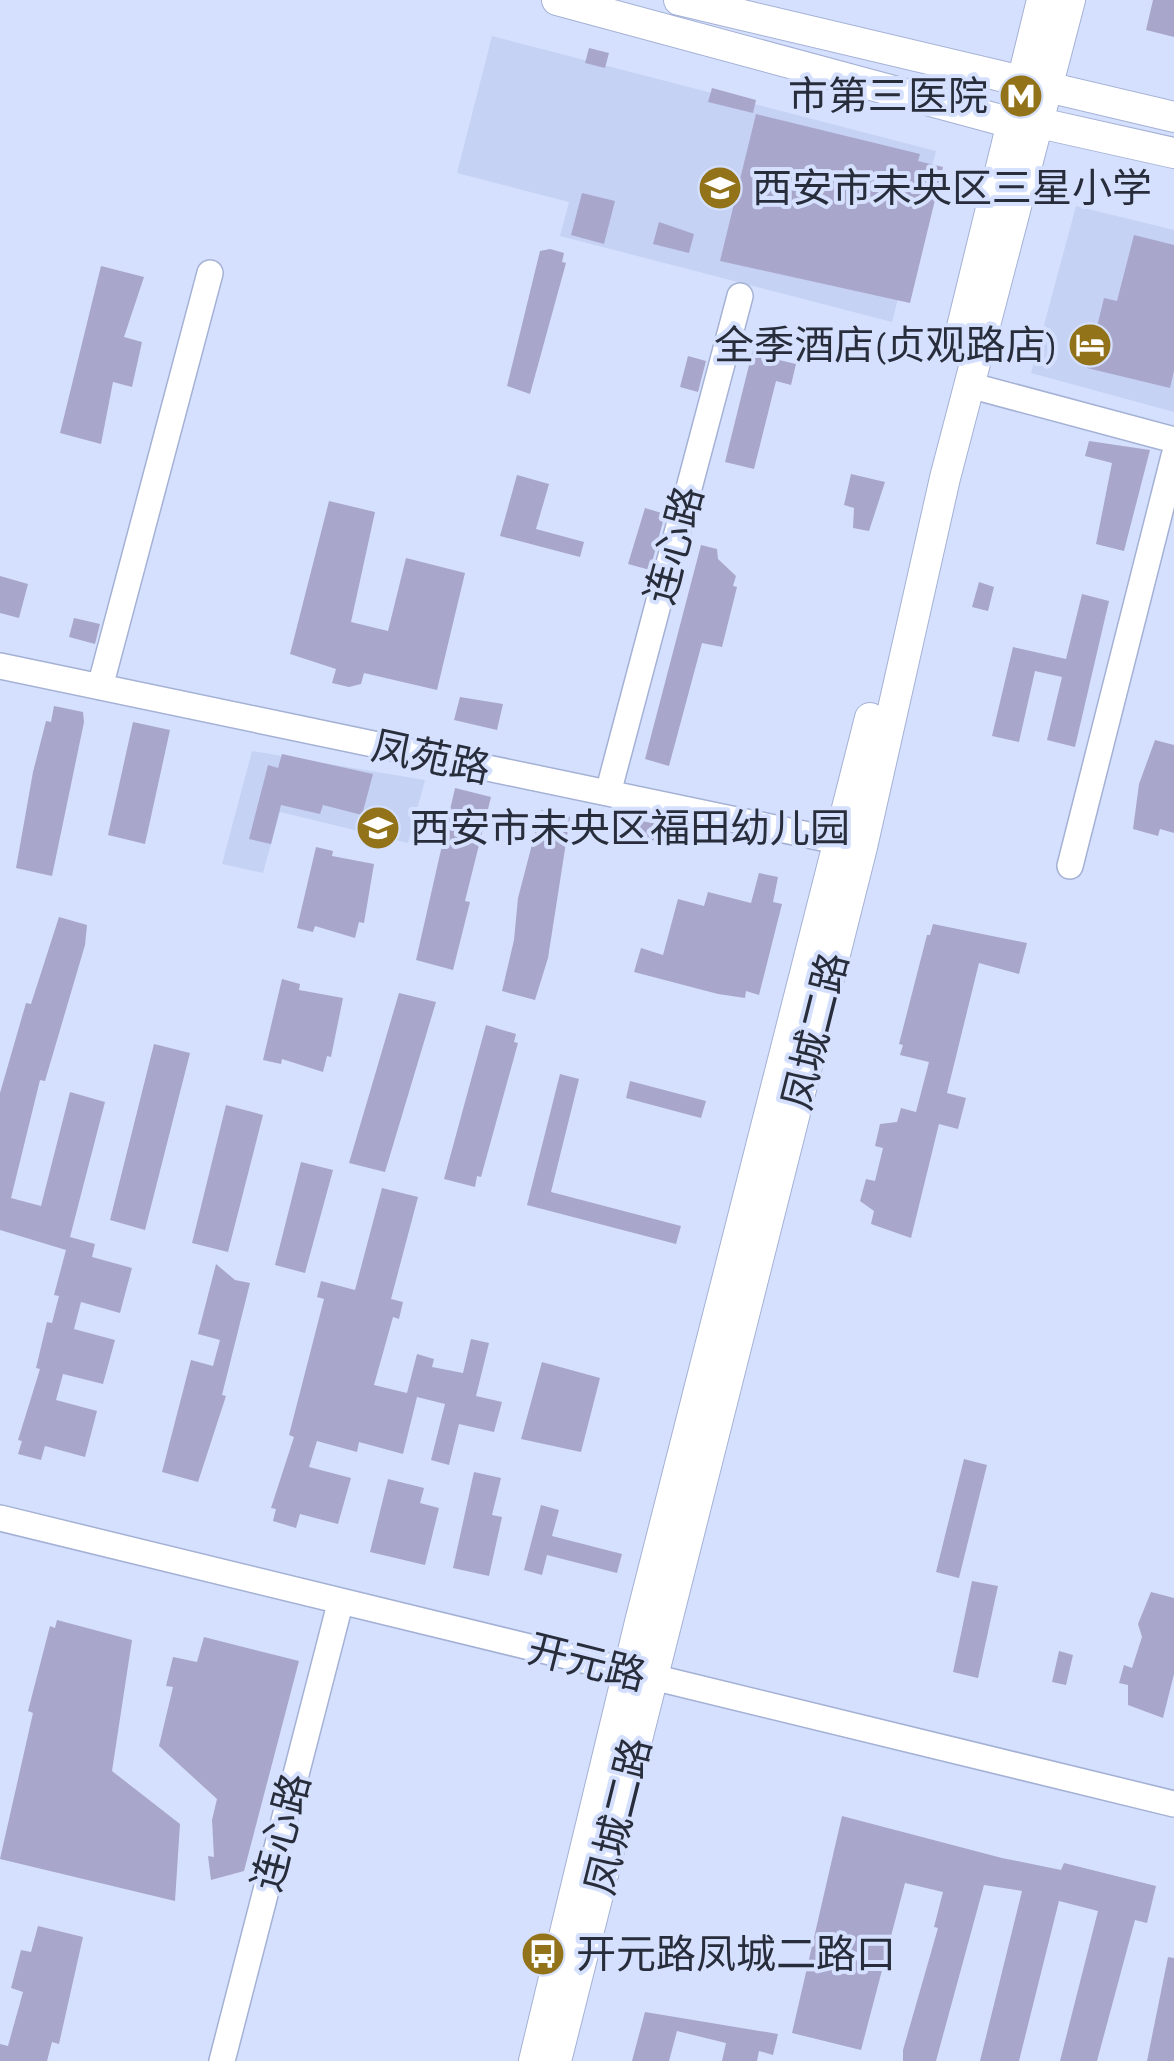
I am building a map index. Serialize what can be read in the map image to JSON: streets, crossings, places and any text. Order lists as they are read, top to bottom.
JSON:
{
  "streets": {
    "main road": ["凤城二路"],
    "street": ["连心路", "凤苑路", "开元路"]
  },
  "crossings": [
    ["连心路", "凤苑路"],
    ["连心路", "开元路"],
    ["凤苑路", "凤城二路"],
    ["凤城二路", "开元路"]
  ],
  "places": {
    "metro station": ["市第三医院"],
    "school or university": ["西安市未央区三星小学", "西安市未央区福田幼儿园"],
    "hotel": ["全季酒店(贞观路店)"],
    "bus stop": ["开元路凤城二路口"]
  }
}
